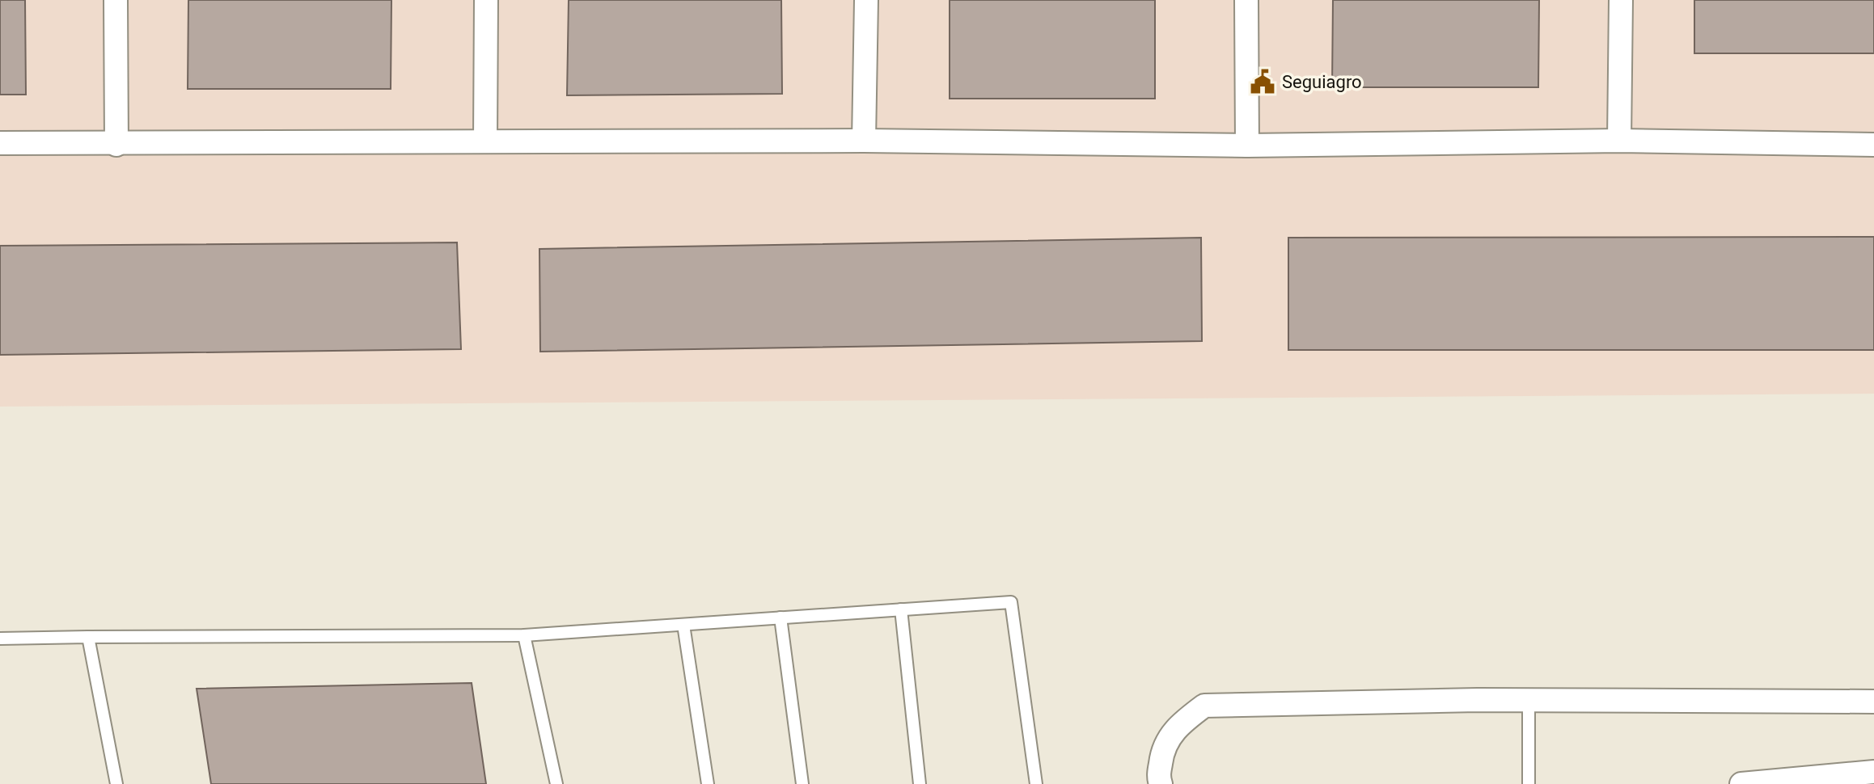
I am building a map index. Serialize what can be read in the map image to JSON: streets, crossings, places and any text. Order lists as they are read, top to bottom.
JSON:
{
  "places": {
    "public building": ["Seguiagro"]
  }
}
